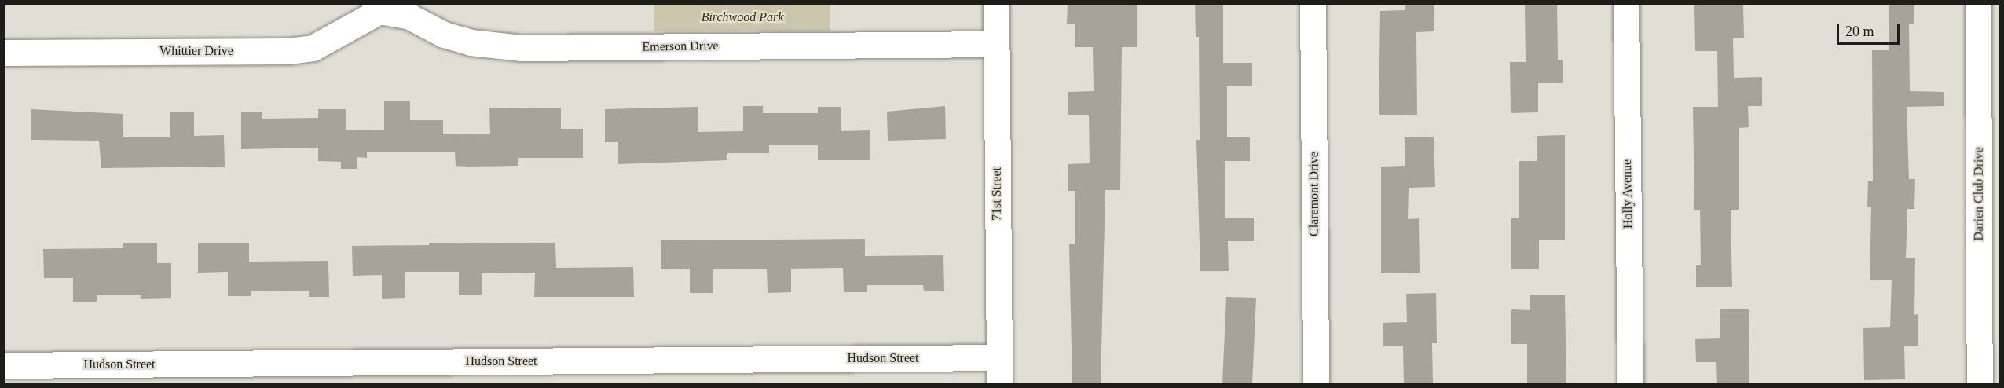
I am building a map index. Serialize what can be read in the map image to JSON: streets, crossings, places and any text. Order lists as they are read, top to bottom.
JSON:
{
  "streets": {
    "street": [
      "Emerson Drive",
      "Whittier Drive",
      "71st Street",
      "Claremont Drive",
      "Holly Avenue",
      "Darien Club Drive",
      "Hudson Street"
    ]
  },
  "crossings": [
    ["Emerson Drive", "Whittier Drive"],
    ["Emerson Drive", "71st Street"],
    ["71st Street", "Hudson Street"]
  ],
  "parks": ["Birchwood Park"],
  "scale_bar": "20 m"
}
